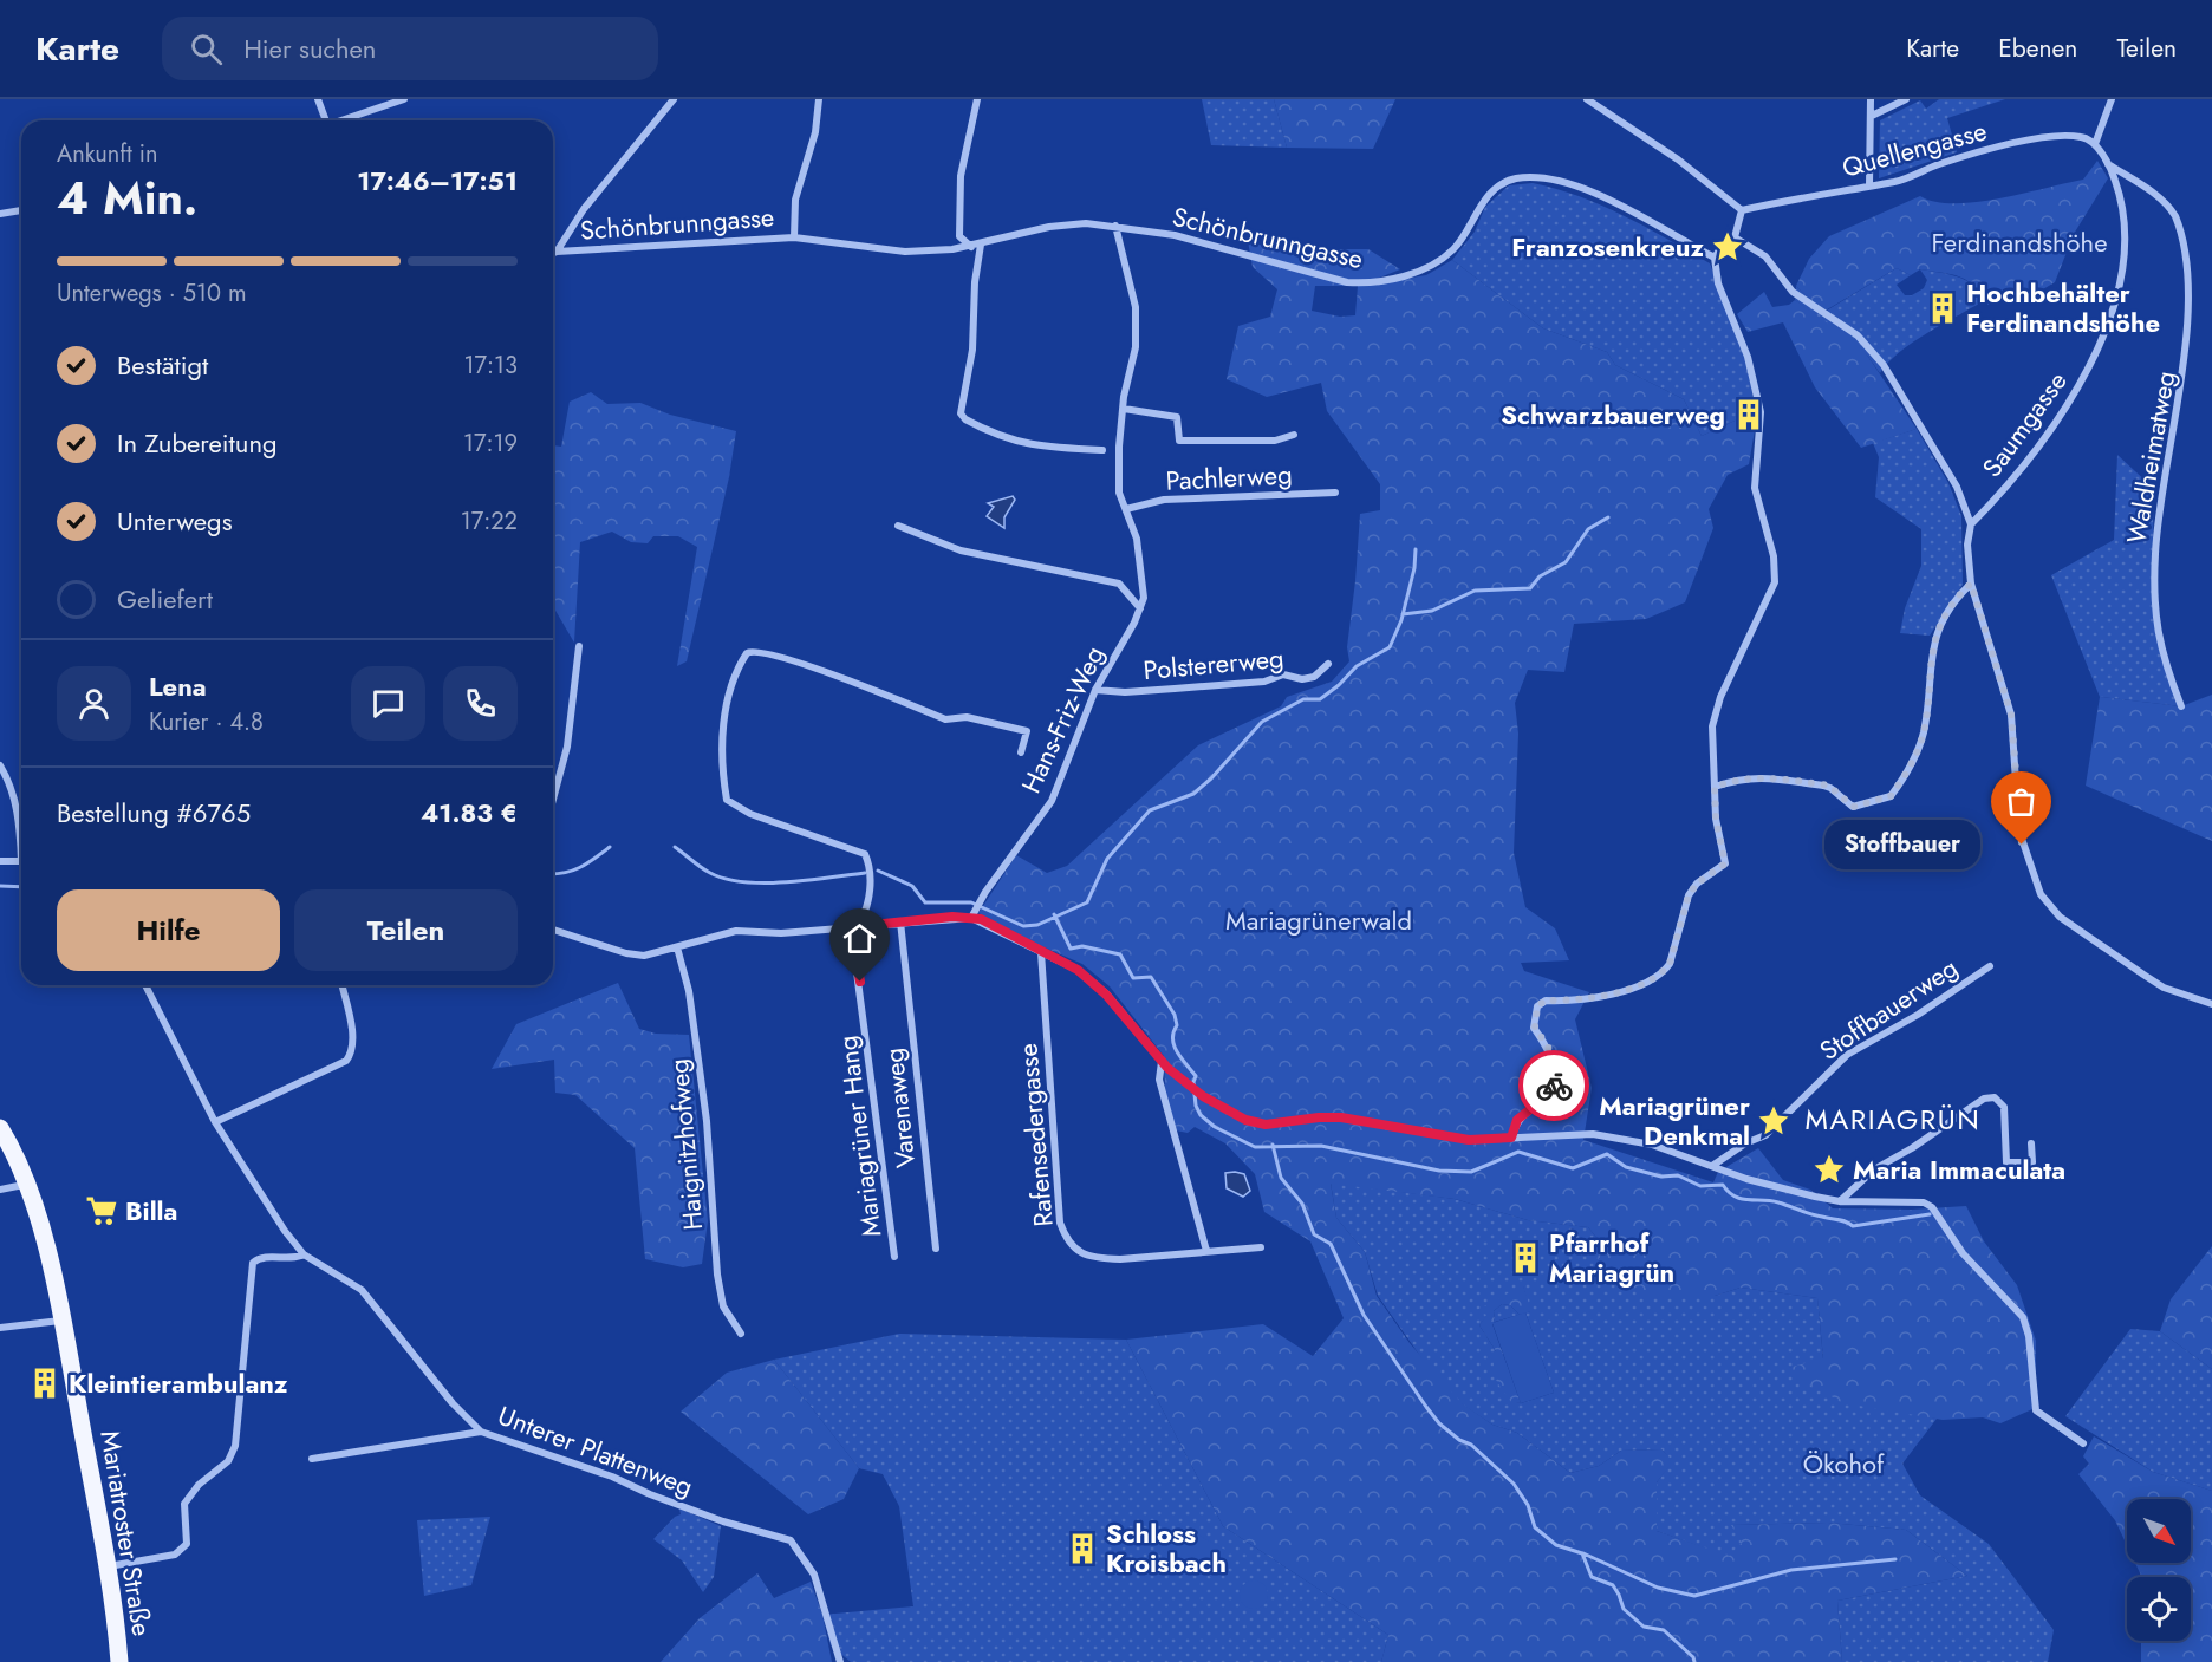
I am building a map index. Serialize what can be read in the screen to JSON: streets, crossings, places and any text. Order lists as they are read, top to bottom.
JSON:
{
  "streets": {
    "main road": ["Mariatroster Straße"],
    "street": [
      "Quellengasse",
      "Schönbrunngasse",
      "Saumgasse",
      "Waldheimatweg",
      "Pachlerweg",
      "Polstererweg",
      "Hans-Friz-Weg",
      "Stoffbauerweg",
      "Varenaweg",
      "Rafensedergasse",
      "Mariagrüner Hang",
      "Haignitzhofweg",
      "Unterer Plattenweg"
    ]
  },
  "crossings": [
    ["Quellengasse", "Saumgasse"],
    ["Schönbrunngasse", "Hans-Friz-Weg"],
    ["Saumgasse", "Waldheimatweg"],
    ["Pachlerweg", "Hans-Friz-Weg"],
    ["Polstererweg", "Hans-Friz-Weg"]
  ],
  "districts": ["MARIAGRÜN"],
  "parks": ["Ferdinandshöhe", "Mariagrünerwald", "Ökohof"],
  "places": {
    "place": ["Franzosenkreuz", "Mariagrüner Denkmal", "Maria Immaculata"],
    "building": [
      "Hochbehälter Ferdinandshöhe",
      "Schwarzbauerweg",
      "Pfarrhof Mariagrün",
      "Kleintierambulanz",
      "Schloss Kroisbach"
    ],
    "other": ["Stoffbauer"],
    "supermarket": ["Billa"]
  },
  "north": "bottom right",
  "page": {
    "header": "Karte",
    "search": "Hier suchen",
    "nav": ["Karte", "Ebenen", "Teilen"],
    "heading": ["4 Min.", "Ankunft in", "17:46–17:51"],
    "panel": [
      "Lena",
      "Kurier · 4.8",
      "Bestellung #6765",
      "41.83 €"
    ],
    "bar": "Unterwegs · 510 m",
    "list": [
      ["Bestätigt", "17:13"],
      ["In Zubereitung", "17:19"],
      ["Unterwegs", "17:22"],
      "Geliefert"
    ],
    "bubble": "Stoffbauer",
    "buttons": ["Hilfe", "Teilen"]
  }
}
